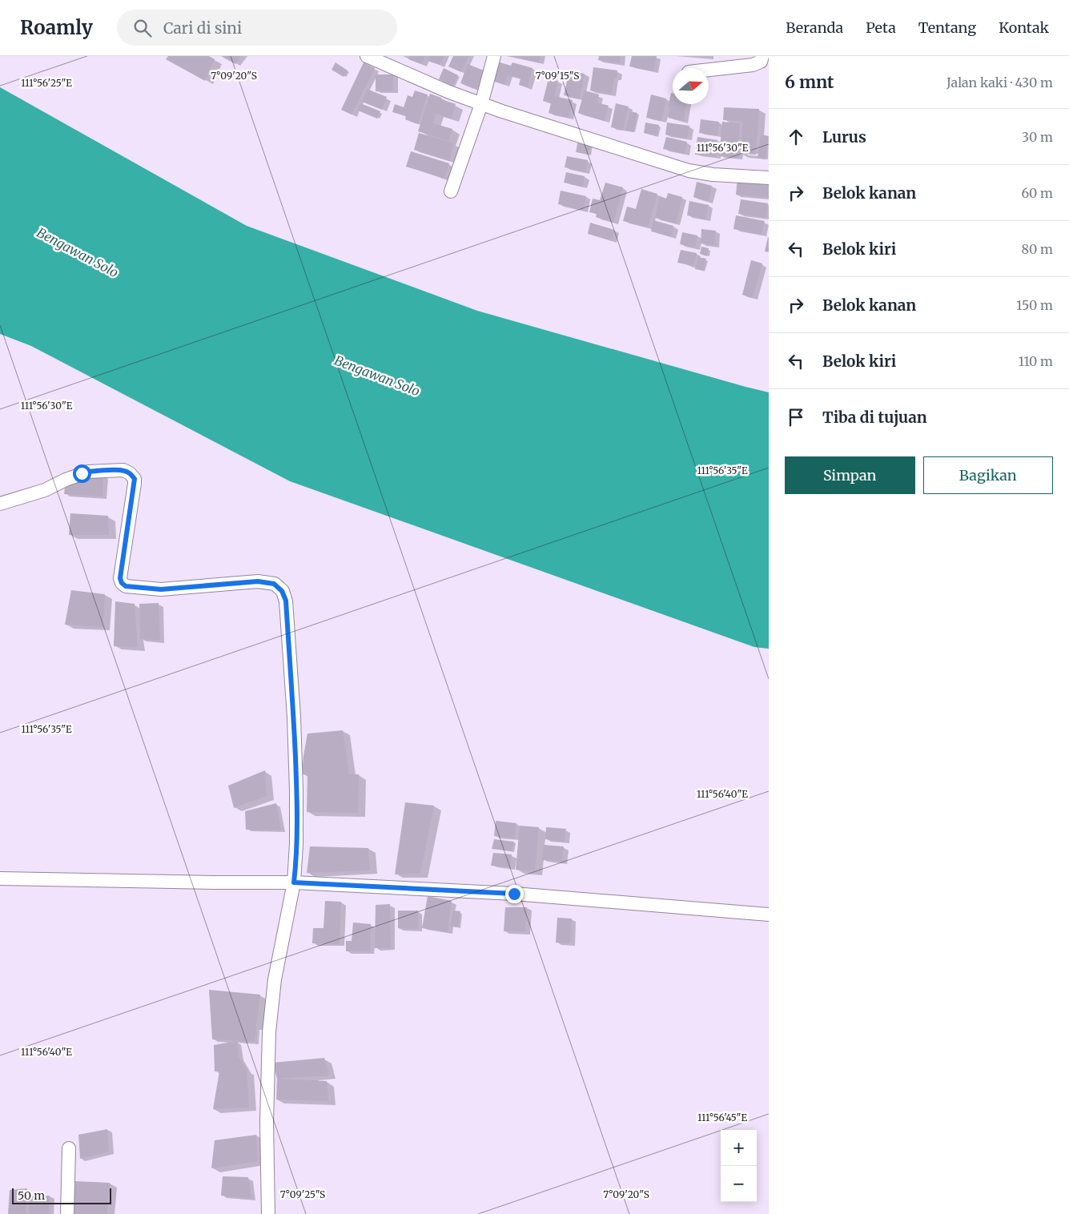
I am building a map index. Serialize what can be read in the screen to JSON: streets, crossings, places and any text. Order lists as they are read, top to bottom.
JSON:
{
  "water": ["Bengawan Solo"],
  "scale_bar": "50 m",
  "north": "right",
  "page": {
    "header": "Roamly",
    "search": "Cari di sini",
    "nav": [
      "Beranda",
      "Peta",
      "Tentang",
      "Kontak"
    ],
    "heading": ["6 mnt", "Jalan kaki · 430 m"],
    "list": [
      ["Lurus", "30 m"],
      ["Belok kanan", "60 m"],
      ["Belok kiri", "80 m"],
      ["Belok kanan", "150 m"],
      ["Belok kiri", "110 m"],
      "Tiba di tujuan"
    ],
    "buttons": ["Simpan", "Bagikan"],
    "map_buttons": ["+", "−"],
    "scale": "50 m"
  },
  "coordinates": [
    "7°09'20\"S",
    "7°09'15\"S",
    "111°56'25\"E",
    "111°56'30\"E",
    "111°56'35\"E",
    "111°56'40\"E",
    "111°56'45\"E",
    "7°09'25\"S"
  ]
}
